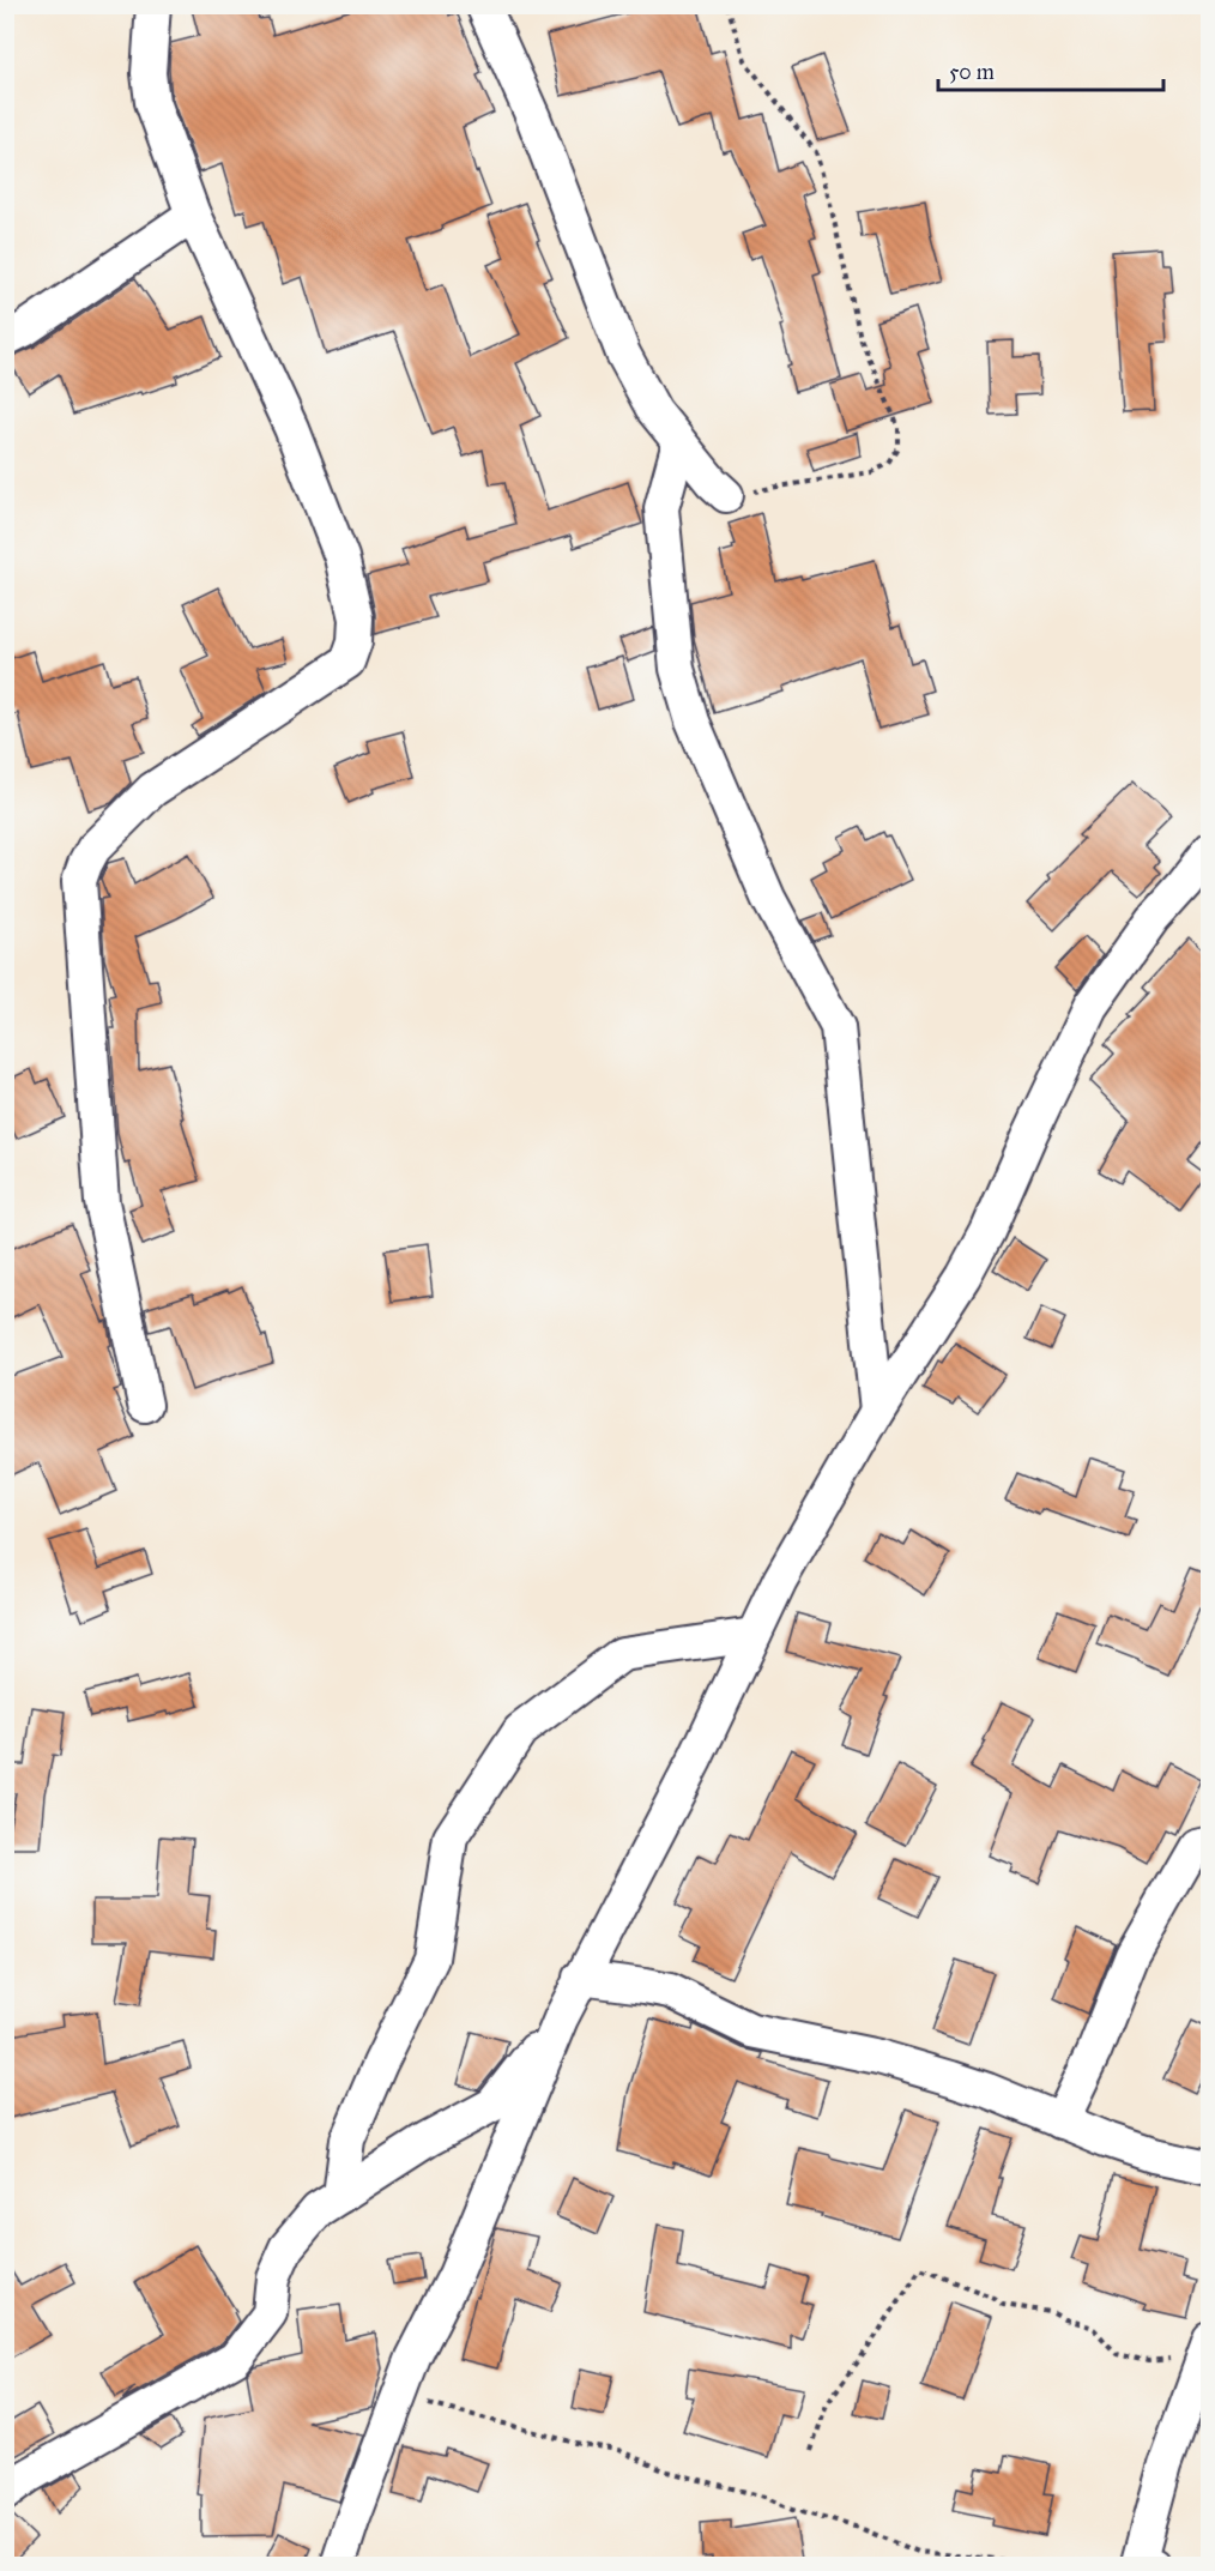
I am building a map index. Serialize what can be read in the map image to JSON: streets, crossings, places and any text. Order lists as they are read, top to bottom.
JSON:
{
  "scale_bar": "50 m"
}
